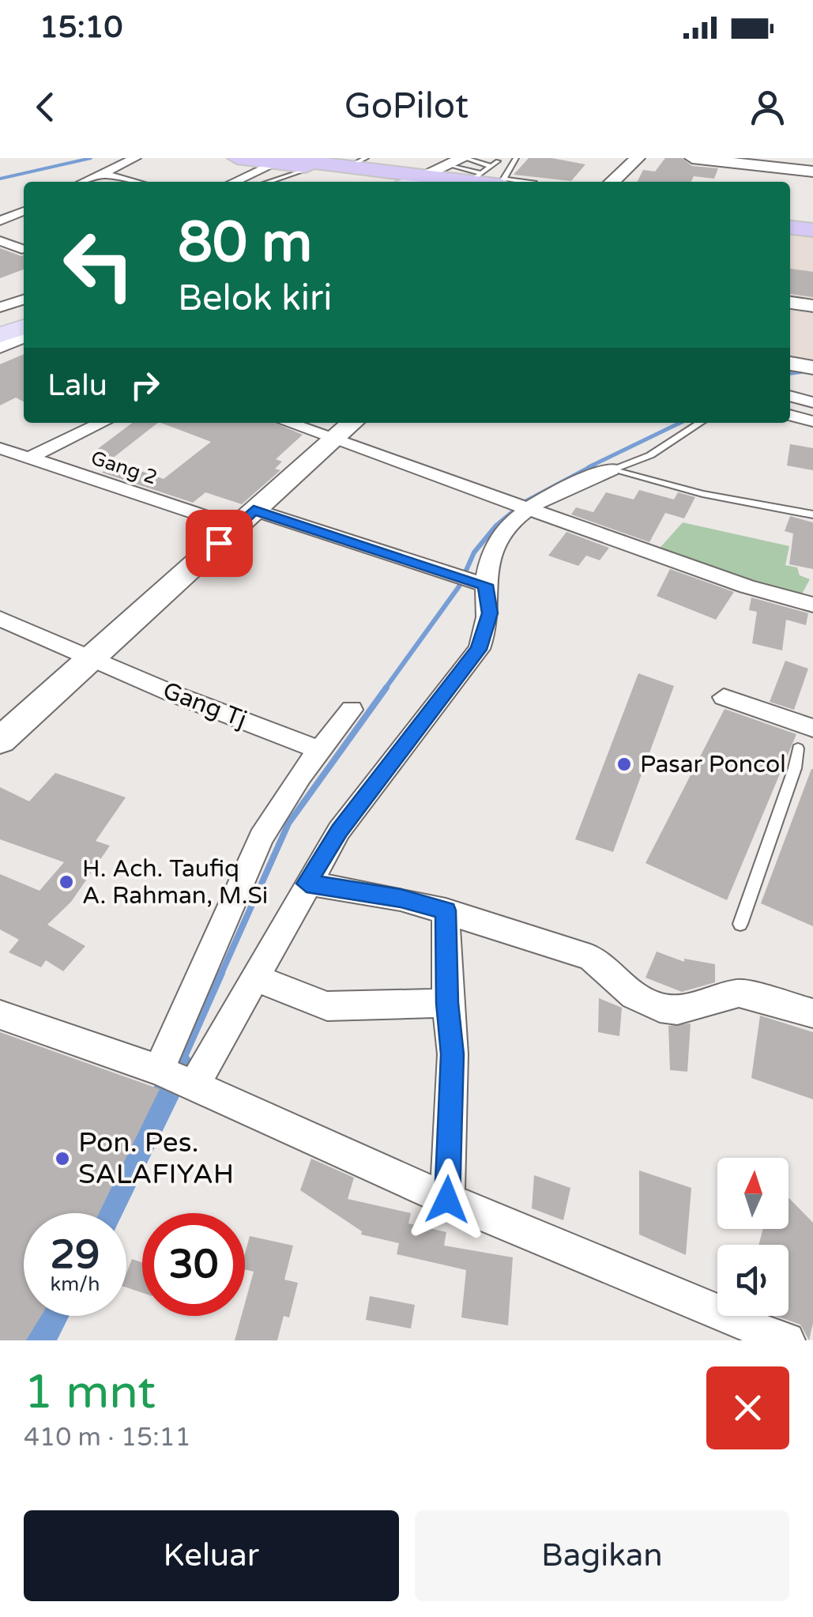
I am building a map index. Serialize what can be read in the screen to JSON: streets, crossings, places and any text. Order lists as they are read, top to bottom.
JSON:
{
  "streets": {
    "street": ["Gang 2", "Gang Tj"]
  },
  "places": ["Pasar Poncol", "H. Ach. Taufiq A. Rahman, M.Si", "Pon. Pes. SALAFIYAH"],
  "north": "top",
  "page": {
    "status": "15:10",
    "header": "GoPilot",
    "turn": ["80 m", "Belok kiri"],
    "then": "Lalu",
    "speed": "29 km/h",
    "limit": "30",
    "heading": ["1 mnt", "410 m · 15:11"],
    "buttons": ["Keluar", "Bagikan"]
  }
}
